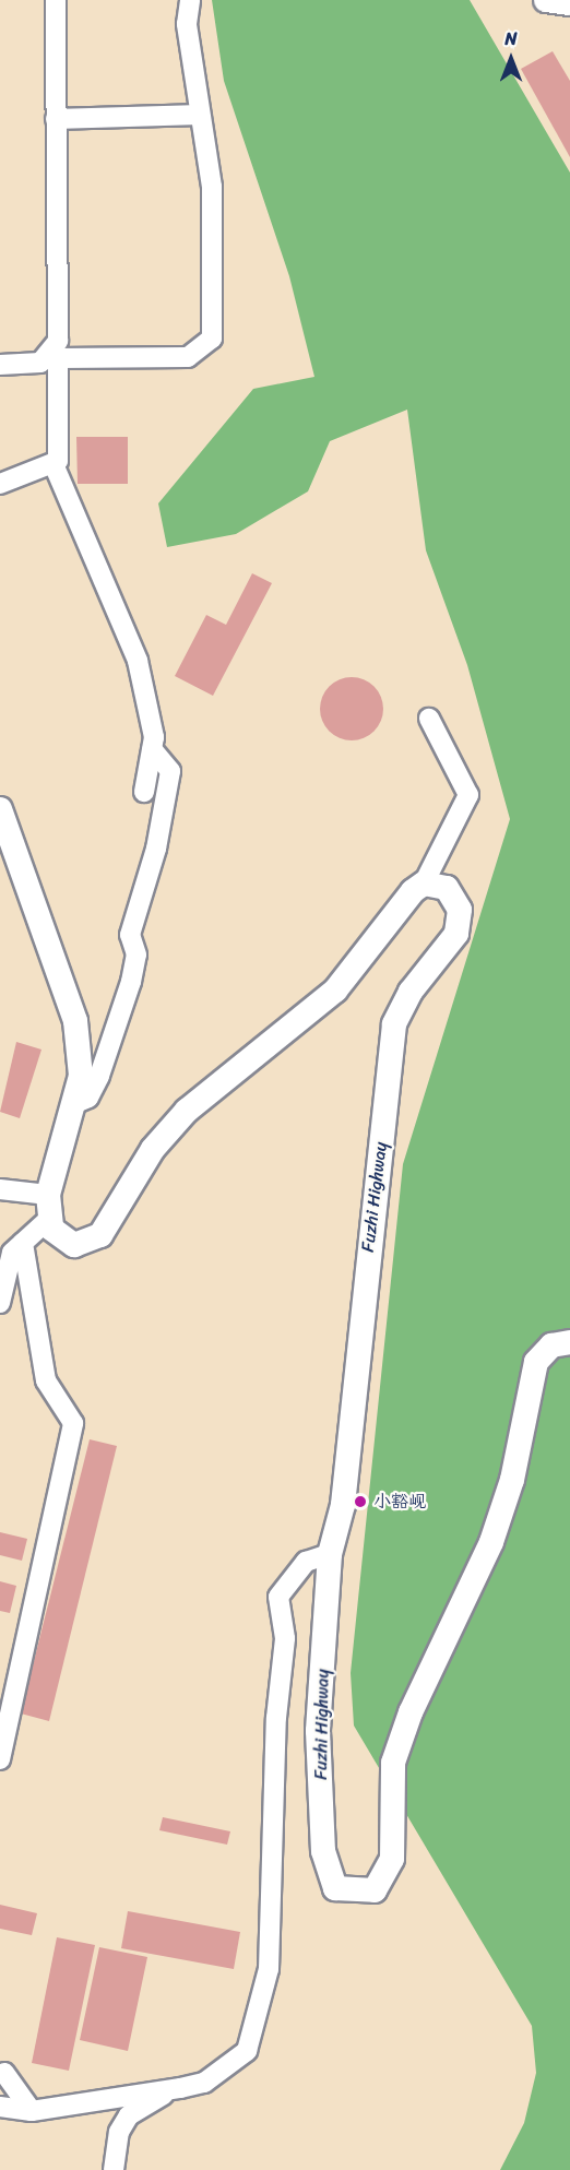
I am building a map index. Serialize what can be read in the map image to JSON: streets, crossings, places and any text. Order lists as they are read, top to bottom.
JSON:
{
  "streets": {
    "main road": ["Fuzhi Highway"]
  },
  "places": ["小豁岘"],
  "north": "top"
}
